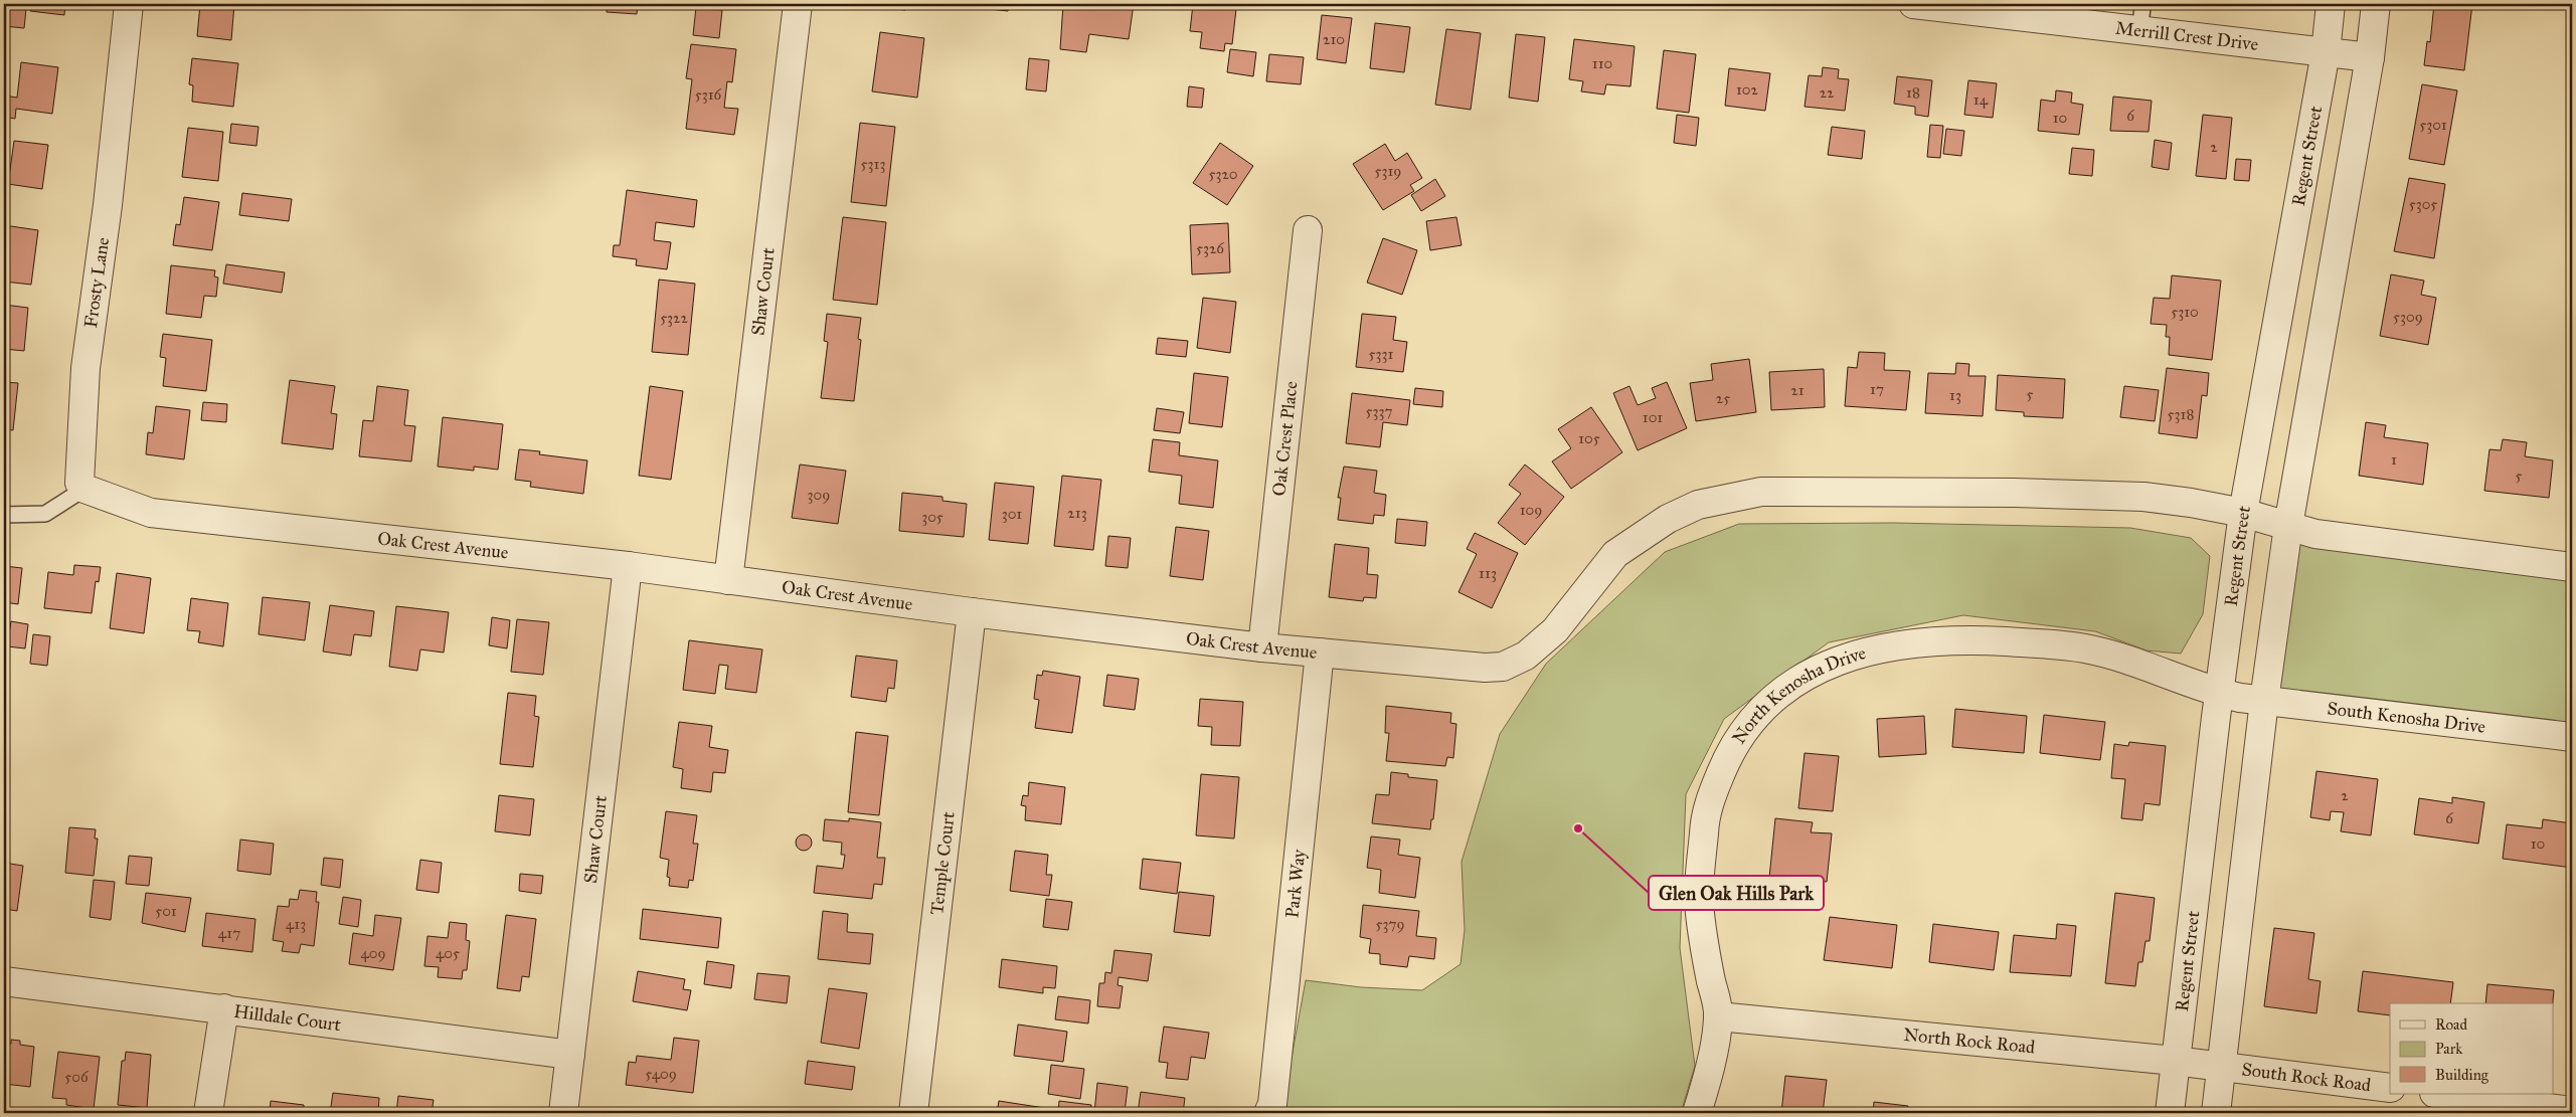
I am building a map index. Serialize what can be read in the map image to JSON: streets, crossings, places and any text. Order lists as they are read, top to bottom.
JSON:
{
  "streets": {
    "street": [
      "Merrill Crest Drive",
      "Regent Street",
      "Frosty Lane",
      "Shaw Court",
      "Oak Crest Place",
      "Oak Crest Avenue",
      "North Kenosha Drive",
      "South Kenosha Drive",
      "Temple Court",
      "Park Way",
      "Hilldale Court",
      "North Rock Road",
      "South Rock Road"
    ]
  },
  "crossings": [
    ["Merrill Crest Drive", "Regent Street"],
    ["Regent Street", "Oak Crest Avenue"],
    ["Regent Street", "North Kenosha Drive"],
    ["Regent Street", "South Kenosha Drive"],
    ["Regent Street", "North Rock Road"],
    ["Regent Street", "South Rock Road"],
    ["Frosty Lane", "Oak Crest Avenue"],
    ["Shaw Court", "Oak Crest Avenue"],
    ["Shaw Court", "Hilldale Court"],
    ["Oak Crest Place", "Oak Crest Avenue"],
    ["Oak Crest Avenue", "Temple Court"],
    ["Oak Crest Avenue", "Park Way"],
    ["North Kenosha Drive", "South Kenosha Drive"],
    ["North Kenosha Drive", "North Rock Road"],
    ["North Rock Road", "South Rock Road"]
  ],
  "places": ["Glen Oak Hills Park"],
  "house_numbers": [
    "210",
    "110",
    "102",
    "22",
    "18",
    "5316",
    "14",
    "6",
    "10",
    "5301",
    "2",
    "5313",
    "5319",
    "5320",
    "5305",
    "5326",
    "5310",
    "5309",
    "5322",
    "5331",
    "17",
    "21",
    "5",
    "13",
    "25",
    "5337",
    "5318",
    "101",
    "105",
    "1",
    "5",
    "309",
    "109",
    "213",
    "301",
    "305",
    "113",
    "2",
    "6",
    "10",
    "501",
    "413",
    "5379",
    "417",
    "409",
    "405",
    "5409",
    "506"
  ],
  "legend": ["Road", "Park", "Building"]
}
